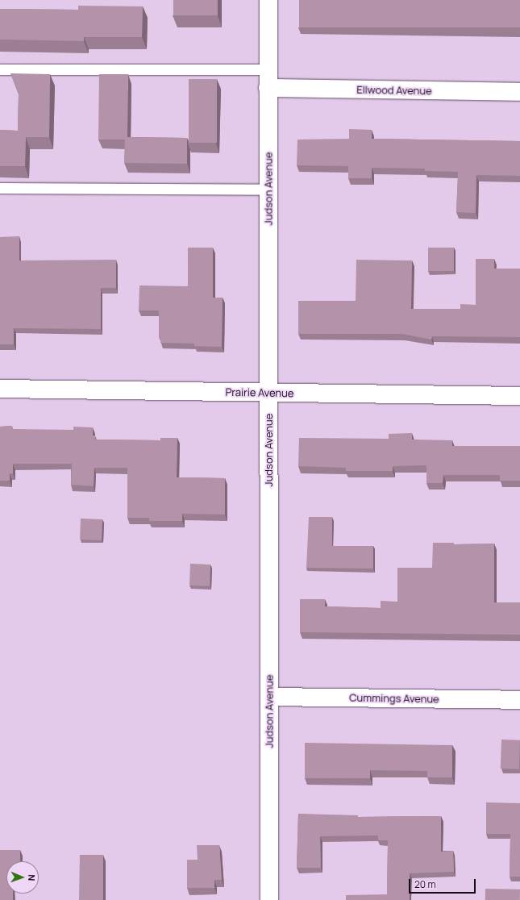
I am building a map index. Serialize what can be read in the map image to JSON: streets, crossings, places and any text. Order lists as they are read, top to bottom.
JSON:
{
  "streets": {
    "street": [
      "Ellwood Avenue",
      "Judson Avenue",
      "Prairie Avenue",
      "Cummings Avenue"
    ]
  },
  "crossings": [
    ["Ellwood Avenue", "Judson Avenue"],
    ["Judson Avenue", "Prairie Avenue"],
    ["Judson Avenue", "Cummings Avenue"]
  ],
  "scale_bar": "20 m",
  "north": "right"
}
